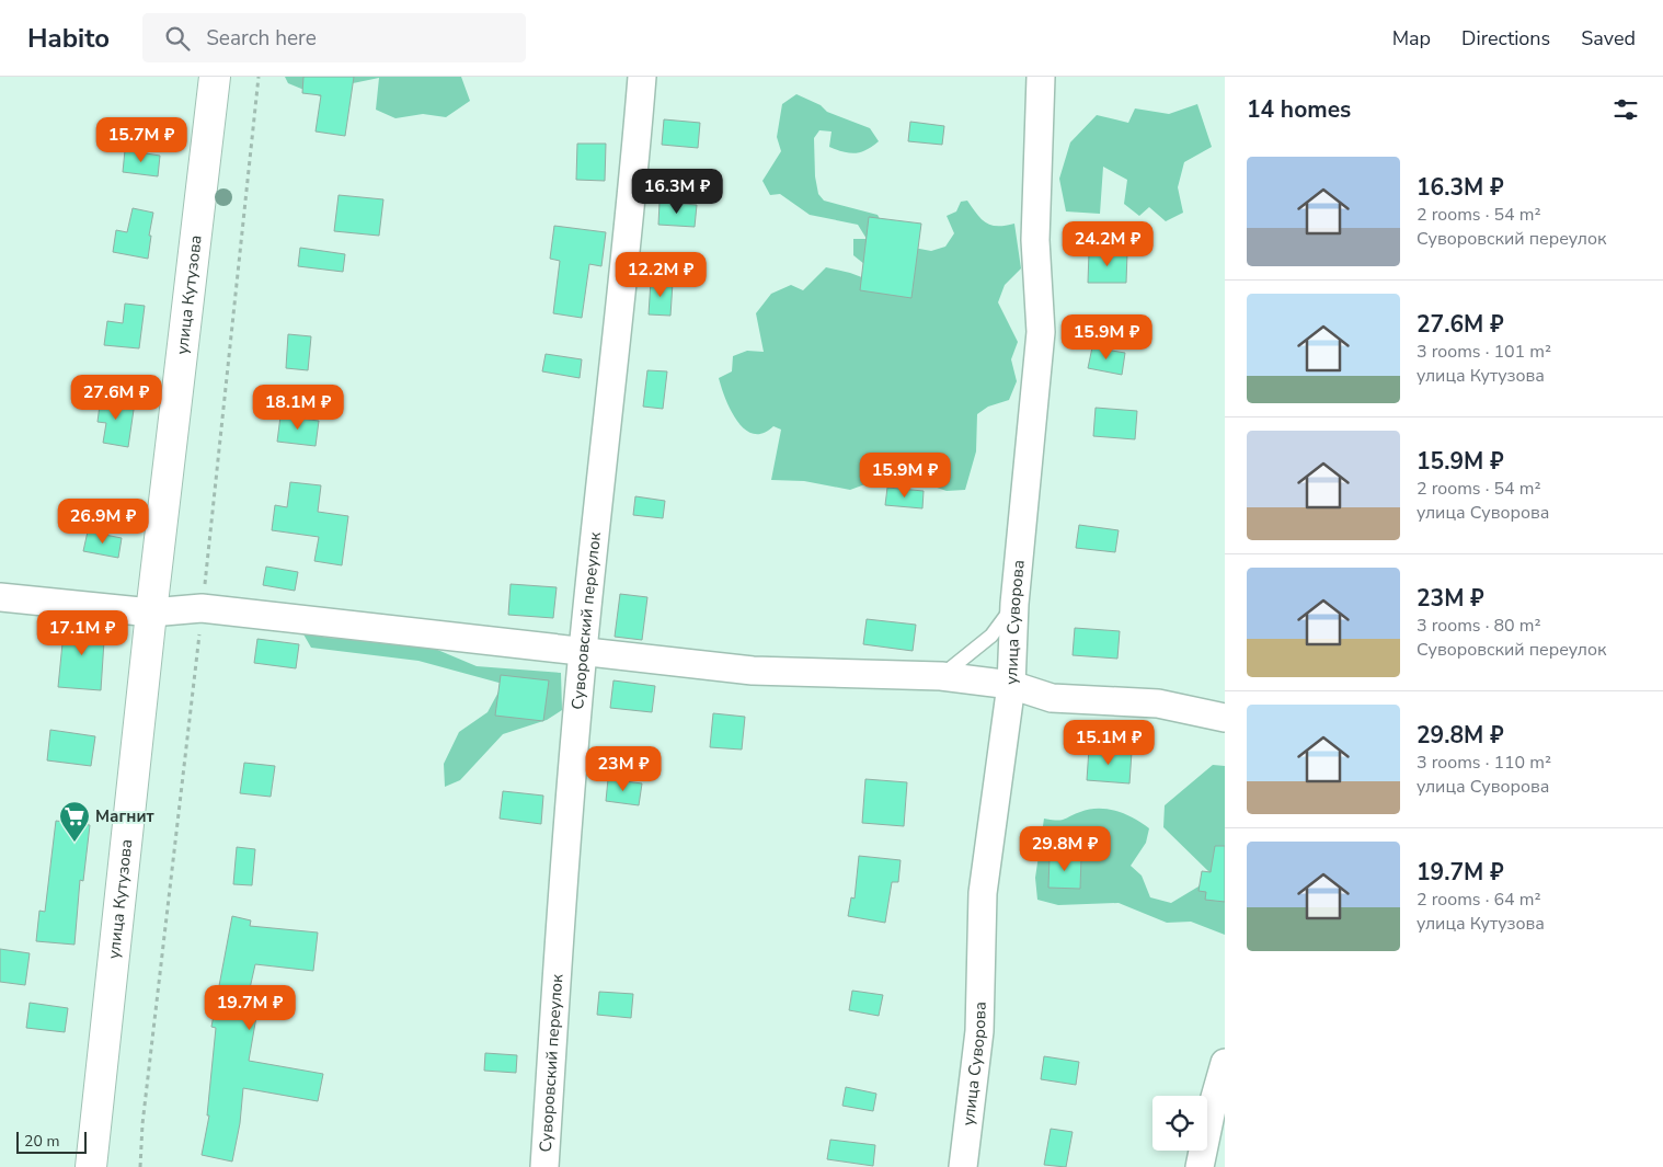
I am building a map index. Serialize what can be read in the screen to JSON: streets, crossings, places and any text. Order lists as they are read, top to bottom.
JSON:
{
  "streets": {
    "street": ["улица Кутузова", "Суворовский переулок", "улица Суворова"]
  },
  "places": {
    "supermarket": ["Магнит"]
  },
  "scale_bar": "20 m",
  "page": {
    "header": "Habito",
    "search": "Search here",
    "nav": ["Map", "Directions", "Saved"],
    "heading": "14 homes",
    "price": [
      "15.7M ₽",
      "16.3M ₽",
      "24.2M ₽",
      "12.2M ₽",
      "15.9M ₽",
      "27.6M ₽",
      "18.1M ₽",
      "15.9M ₽",
      "26.9M ₽",
      "17.1M ₽",
      "15.1M ₽",
      "23M ₽",
      "29.8M ₽",
      "19.7M ₽"
    ],
    "list": [
      {
        "name": "16.3M ₽",
        "note": "2 rooms · 54 m² · Суворовский переулок"
      },
      {
        "name": "27.6M ₽",
        "note": "3 rooms · 101 m² · улица Кутузова"
      },
      {
        "name": "15.9M ₽",
        "note": "2 rooms · 54 m² · улица Суворова"
      },
      {
        "name": "23M ₽",
        "note": "3 rooms · 80 m² · Суворовский переулок"
      },
      {
        "name": "29.8M ₽",
        "note": "3 rooms · 110 m² · улица Суворова"
      },
      {
        "name": "19.7M ₽",
        "note": "2 rooms · 64 m² · улица Кутузова"
      }
    ],
    "scale": "20 m"
  }
}
